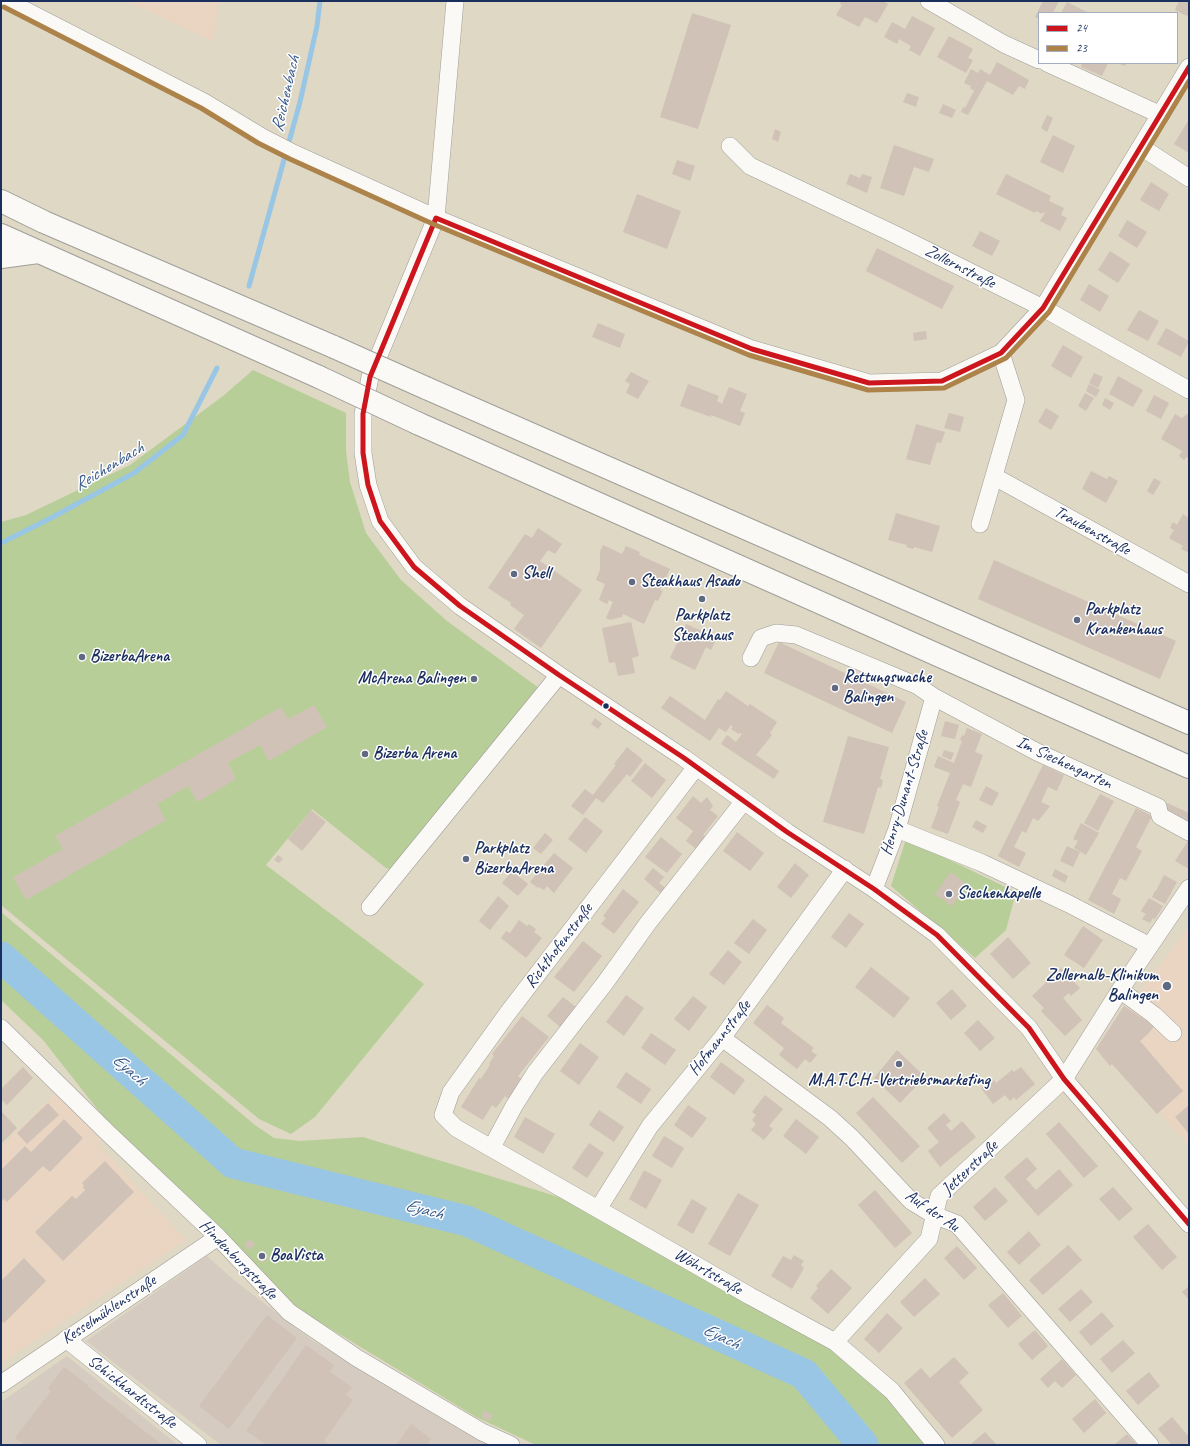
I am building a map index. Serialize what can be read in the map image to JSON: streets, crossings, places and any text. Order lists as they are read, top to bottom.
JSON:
{
  "streets": {
    "street": [
      "Zollernstraße",
      "Traubenstraße",
      "Im Siechengarten",
      "Henry-Dunant-Straße",
      "Richthofenstraße",
      "Hofmannstraße",
      "Jetterstraße",
      "Auf der Au",
      "Hindenburgstraße",
      "Wöhrtstraße",
      "Kesselmühlenstraße",
      "Schickhardtstraße"
    ]
  },
  "crossings": [
    ["Im Siechengarten", "Henry-Dunant-Straße"],
    ["Richthofenstraße", "Wöhrtstraße"],
    ["Hofmannstraße", "Auf der Au"],
    ["Hofmannstraße", "Wöhrtstraße"],
    ["Jetterstraße", "Auf der Au"],
    ["Jetterstraße", "Wöhrtstraße"],
    ["Hindenburgstraße", "Kesselmühlenstraße"],
    ["Kesselmühlenstraße", "Schickhardtstraße"]
  ],
  "water": ["Reichenbach", "Eyach"],
  "places": [
    "Shell",
    "Steakhaus Asado",
    "Parkplatz Steakhaus",
    "Parkplatz Krankenhaus",
    "BizerbaArena",
    "McArena Balingen",
    "Rettungswache Balingen",
    "Bizerba Arena",
    "Parkplatz BizerbaArena",
    "Siechenkapelle",
    "Zollernalb-Klinikum Balingen",
    "M.A.T.C.H.-Vertriebsmarketing",
    "BoaVista"
  ],
  "lines": ["transit line 23", "transit line 24"],
  "legend": ["24", "23"]
}
